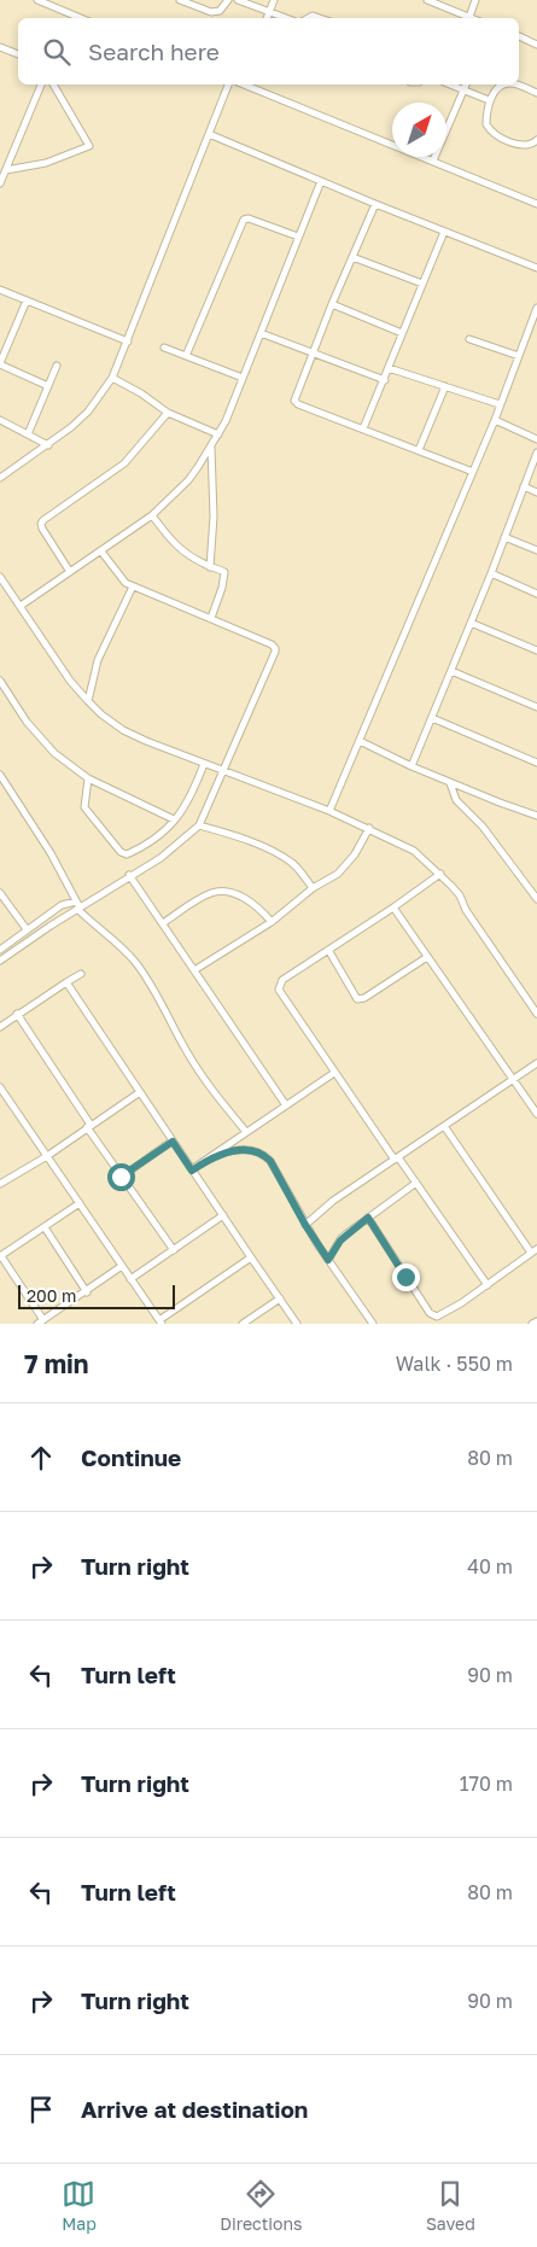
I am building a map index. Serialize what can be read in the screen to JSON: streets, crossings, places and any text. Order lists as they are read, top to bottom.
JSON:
{
  "scale_bar": "200 m",
  "north": "top right",
  "page": {
    "search": "Search here",
    "scale": "200 m",
    "heading": ["7 min", "Walk · 550 m"],
    "list": [
      ["Continue", "80 m"],
      ["Turn right", "40 m"],
      ["Turn left", "90 m"],
      ["Turn right", "170 m"],
      ["Turn left", "80 m"],
      ["Turn right", "90 m"],
      "Arrive at destination"
    ],
    "nav": ["Map", "Directions", "Saved"]
  }
}
